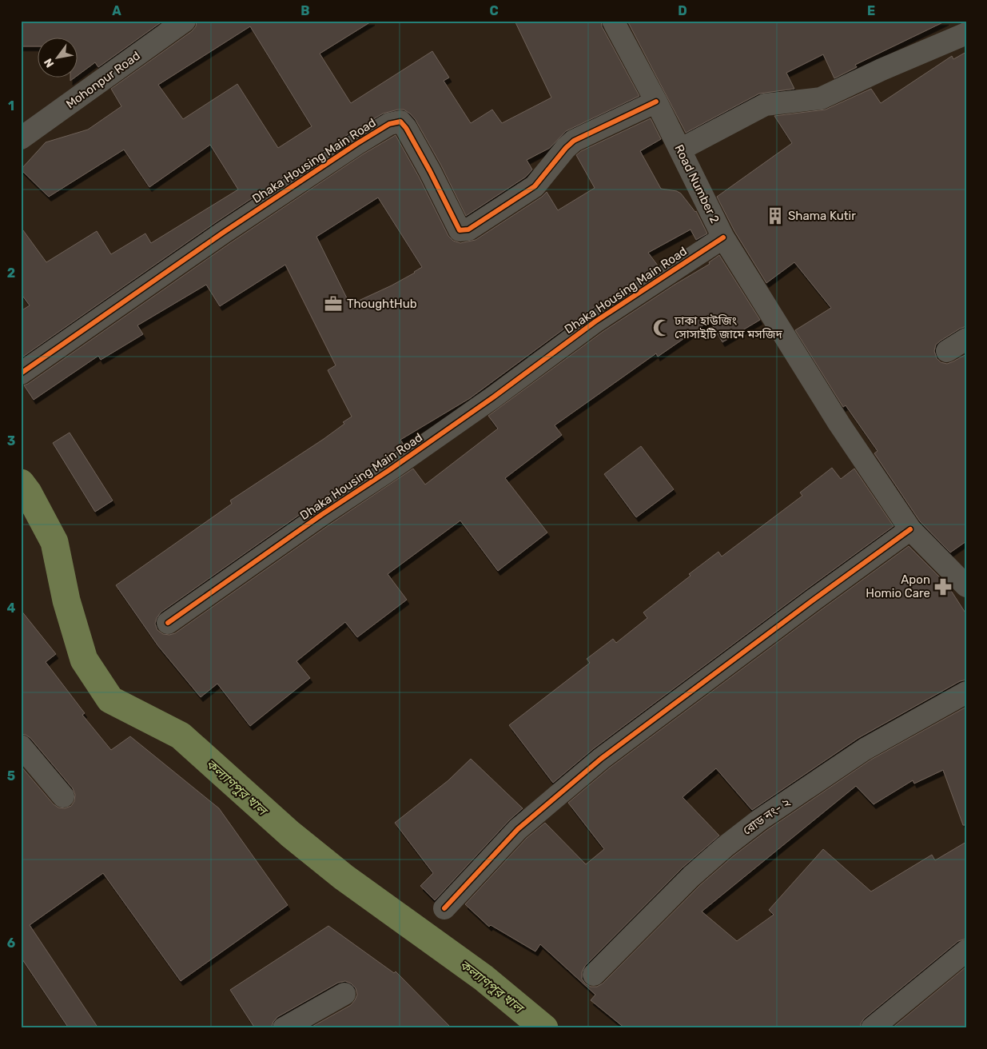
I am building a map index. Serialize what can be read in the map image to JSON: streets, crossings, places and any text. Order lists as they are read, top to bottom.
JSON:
{
  "streets": {
    "street": [
      "Mohonpur Road",
      "Dhaka Housing Main Road",
      "Road Number 2",
      "রোড নং- ২"
    ]
  },
  "crossings": [
    ["Dhaka Housing Main Road", "Road Number 2"]
  ],
  "water": ["কল্যাণপুর খাল"],
  "places": {
    "building": ["Shama Kutir"],
    "office": ["ThoughtHub"],
    "mosque": ["ঢাকা হাউজিং সোসাইটি জামে মসজিদ"],
    "pharmacy": ["Apon Homio Care"]
  },
  "north": "bottom left",
  "grid": {
    "columns": [
      "A",
      "B",
      "C",
      "D",
      "E"
    ],
    "rows": [
      "1",
      "2",
      "3",
      "4",
      "5",
      "6"
    ]
  }
}
